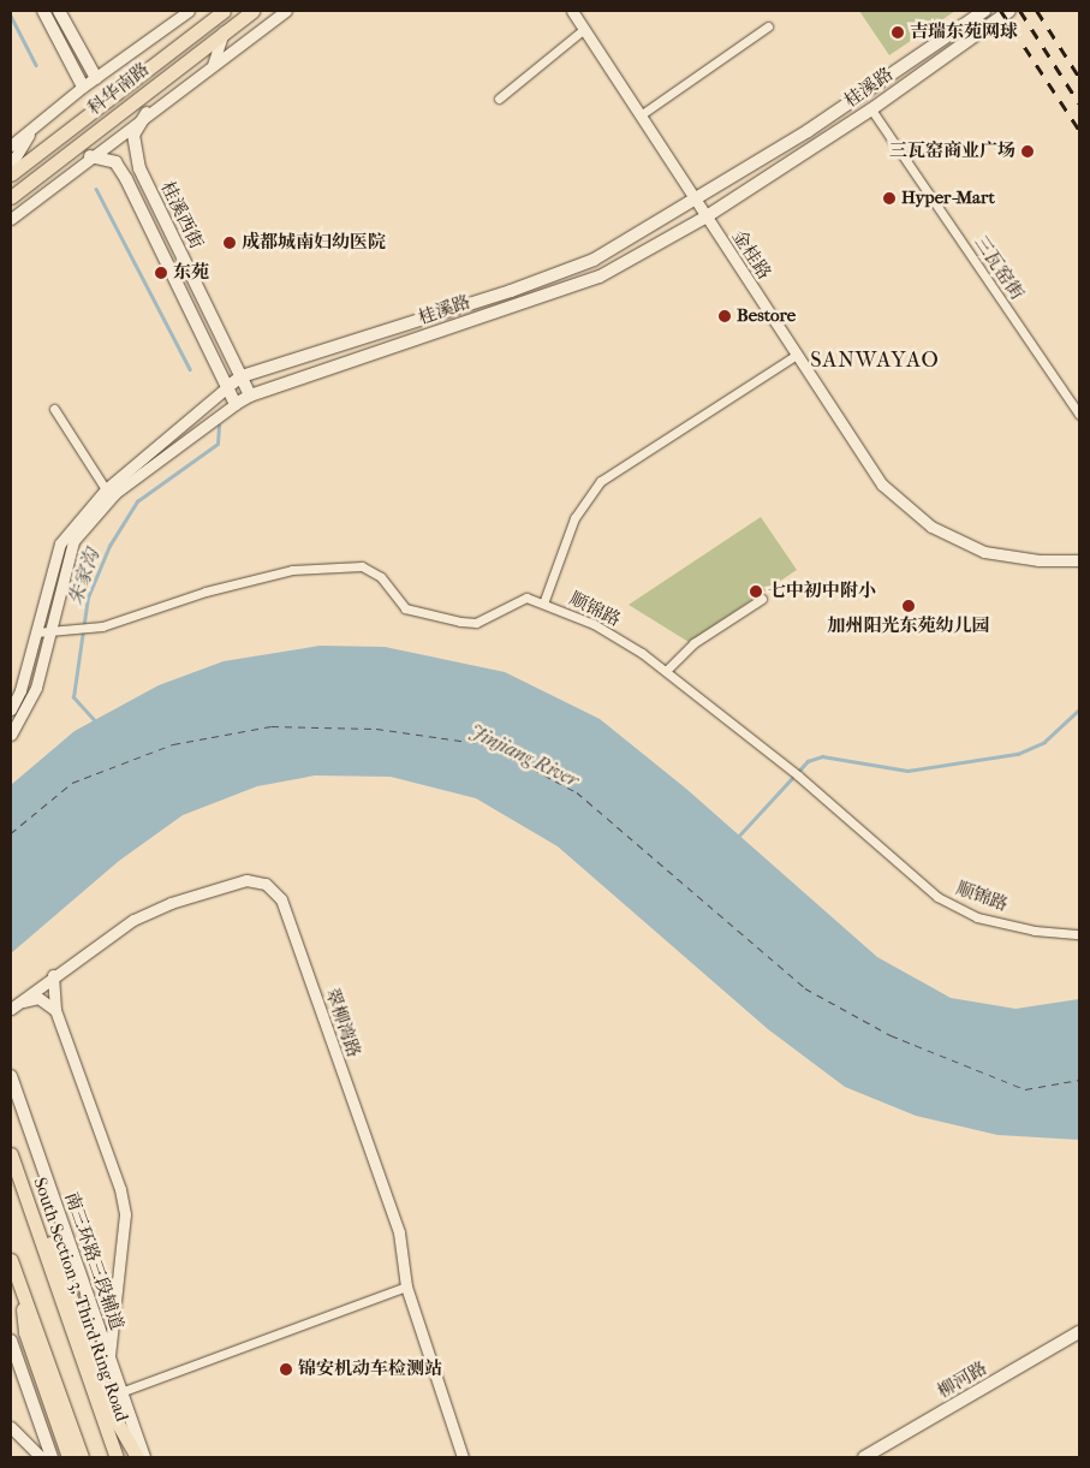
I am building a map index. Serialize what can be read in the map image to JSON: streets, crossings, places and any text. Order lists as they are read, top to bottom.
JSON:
{
  "streets": {
    "highway": ["科华南路", "South Section 3, Third Ring Road"],
    "main road": [
      "桂溪路",
      "桂溪西街",
      "南三环路三段辅道",
      "柳河路"
    ],
    "street": [
      "金桂路",
      "三瓦窑街",
      "顺锦路",
      "翠柳湾路"
    ]
  },
  "crossings": [
    ["桂溪路", "桂溪西街"],
    ["桂溪路", "金桂路"],
    ["桂溪路", "三瓦窑街"],
    ["桂溪路", "顺锦路"]
  ],
  "districts": ["SANWAYAO"],
  "water": ["朱家沟", "Jinjiang River"],
  "places": [
    "吉瑞东苑网球",
    "三瓦窑商业广场",
    "Hyper-Mart",
    "成都城南妇幼医院",
    "东苑",
    "Bestore",
    "七中初中附小",
    "加州阳光东苑幼儿园",
    "锦安机动车检测站"
  ]
}
